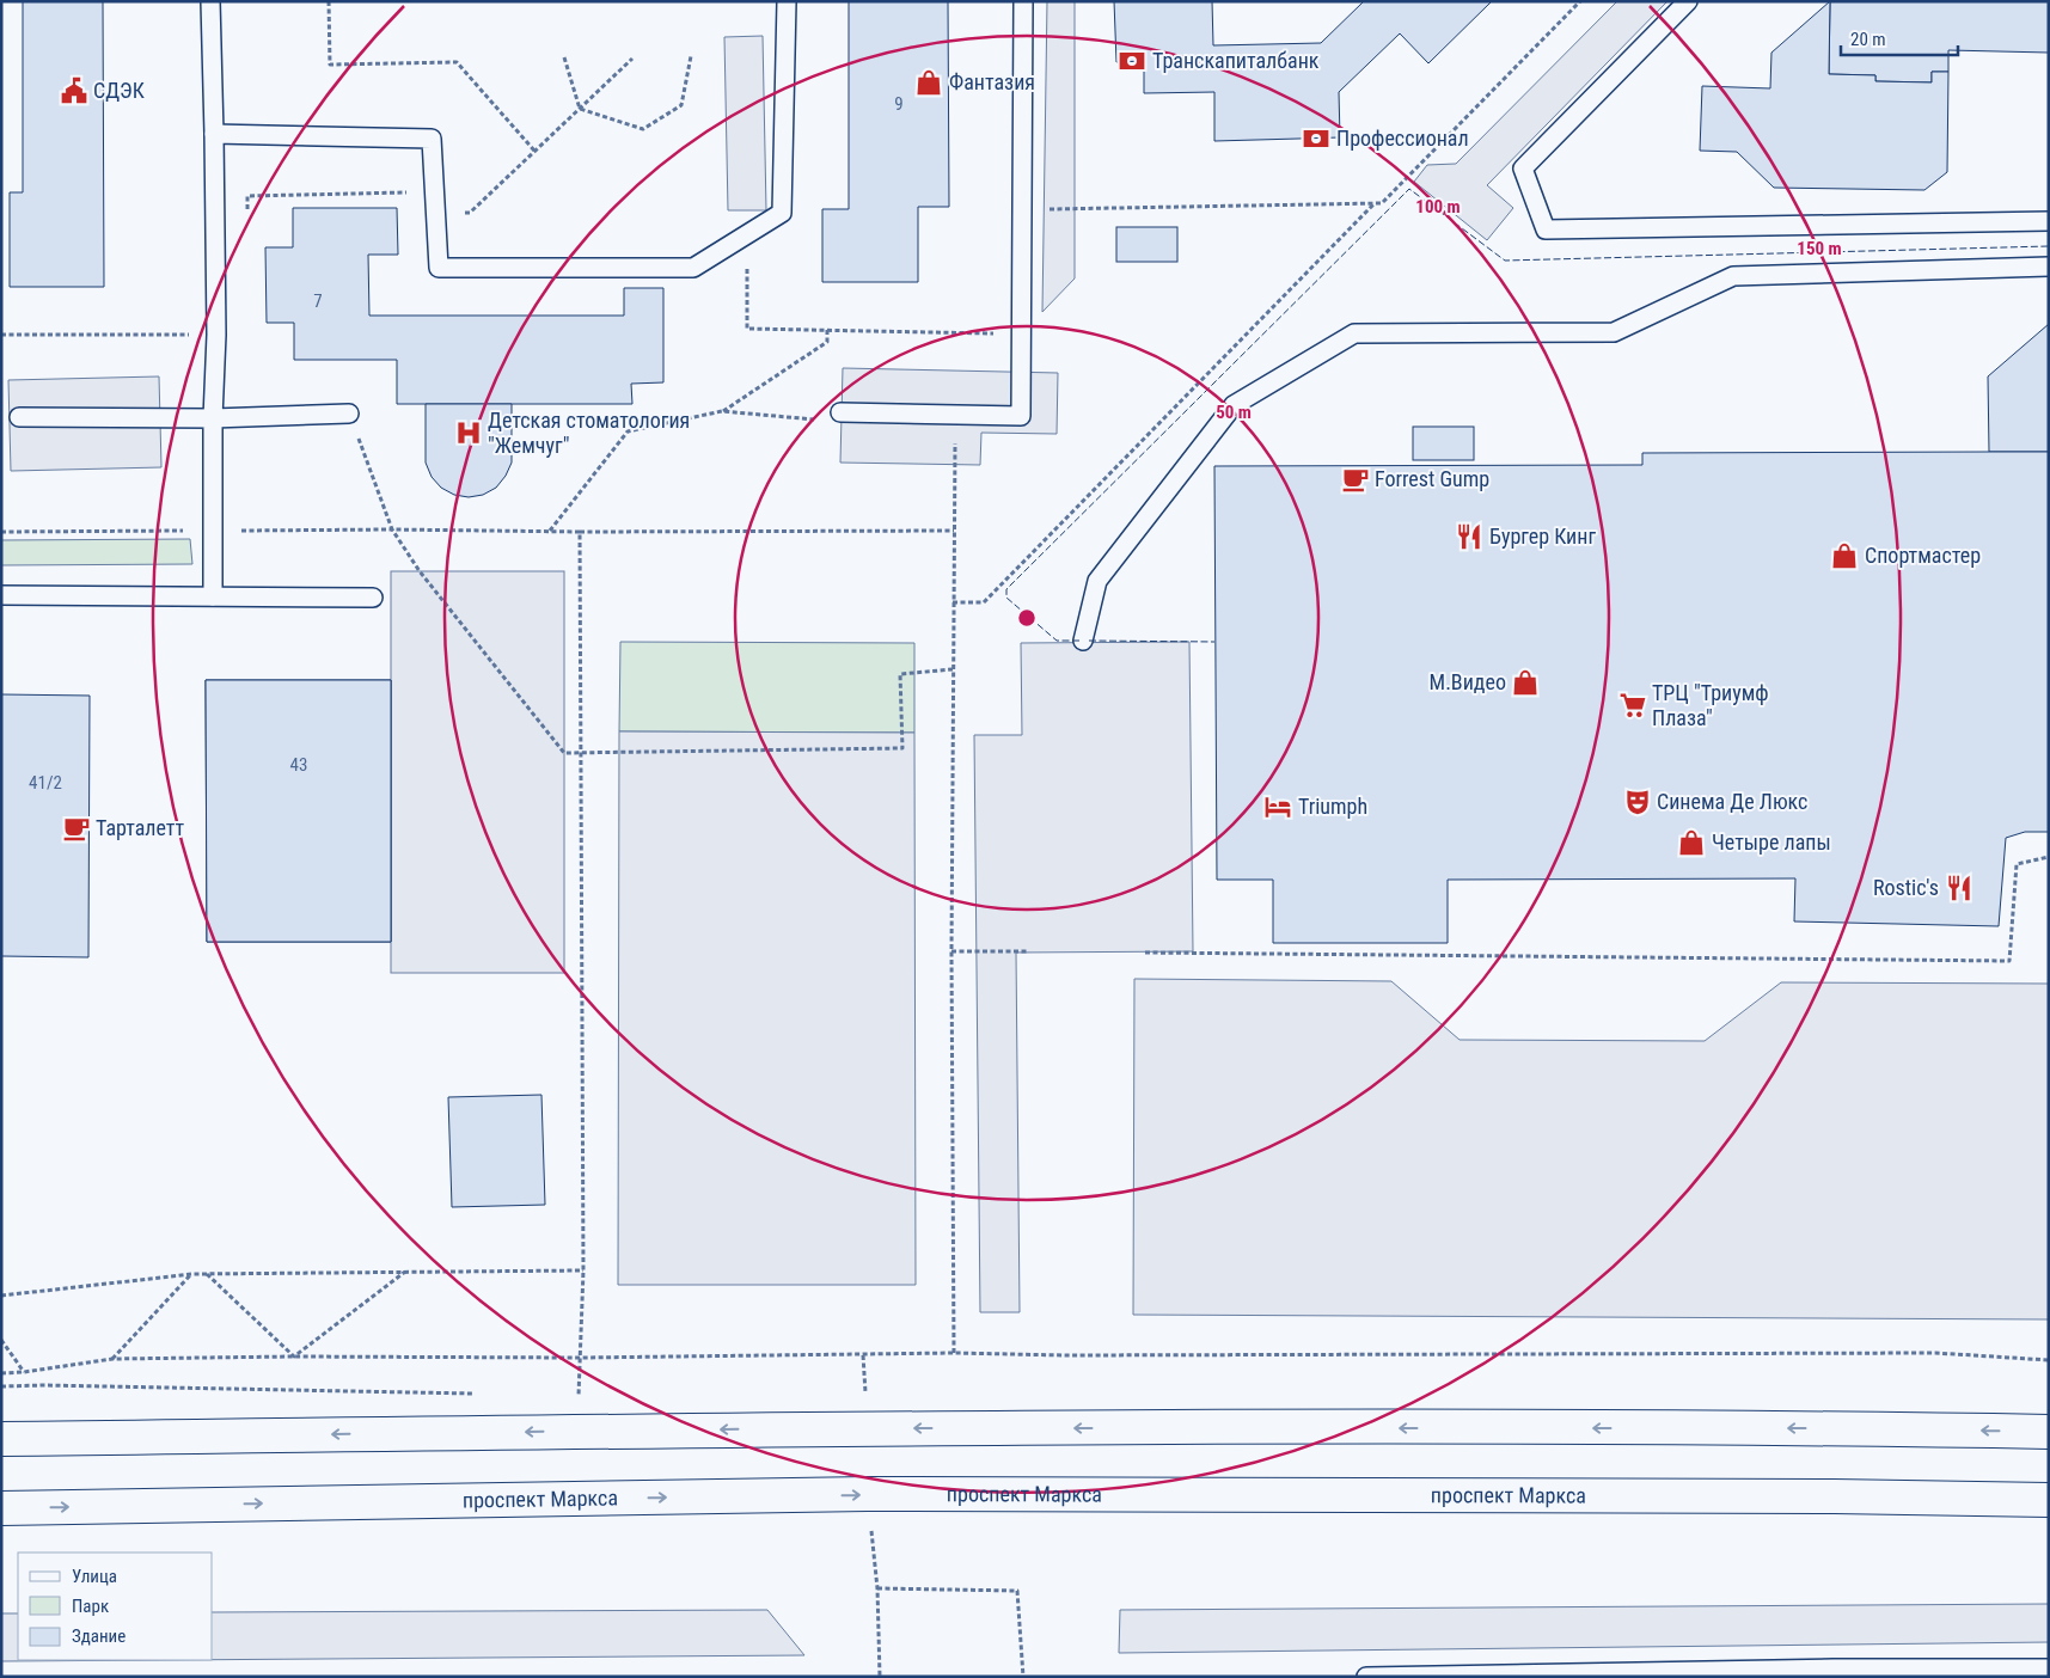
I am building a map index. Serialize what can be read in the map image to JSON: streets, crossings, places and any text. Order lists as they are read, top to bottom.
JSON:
{
  "streets": {
    "main road": ["проспект Маркса"]
  },
  "places": {
    "bank": ["Транскапиталбанк", "Профессионал"],
    "shop": [
      "Фантазия",
      "Спортмастер",
      "М.Видео",
      "Четыре лапы"
    ],
    "public building": ["СДЭК"],
    "hospital": ["Детская стоматология \"Жемчуг\""],
    "cafe": ["Forrest Gump", "Тарталетт"],
    "restaurant": ["Бургер Кинг", "Rostic's"],
    "supermarket": ["ТРЦ \"Триумф Плаза\""],
    "theatre": ["Синема Де Люкс"],
    "hotel": ["Triumph"]
  },
  "house_numbers": [
    "9",
    "7",
    "43",
    "41/2"
  ],
  "legend": ["Улица", "Парк", "Здание"],
  "scale_bar": "20 m",
  "rings": ["100 m", "150 m", "50 m"]
}
